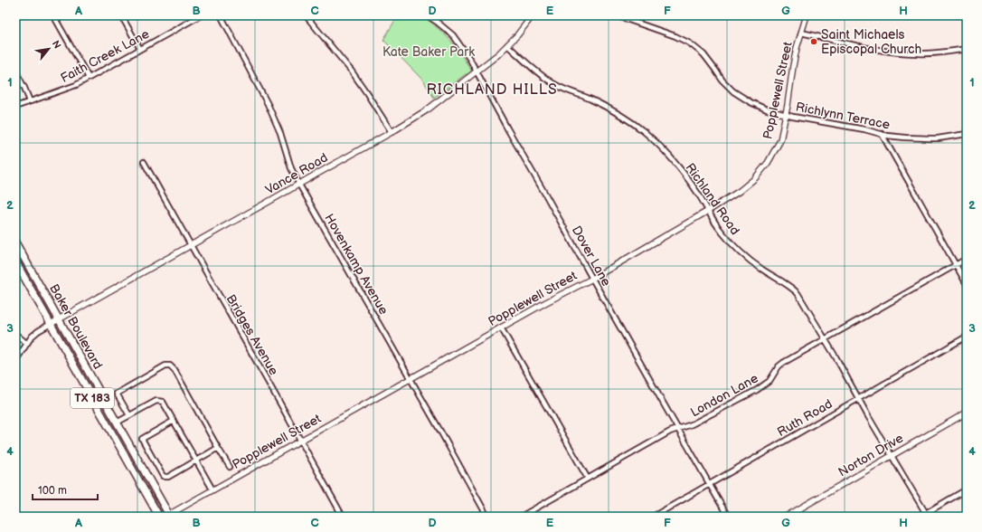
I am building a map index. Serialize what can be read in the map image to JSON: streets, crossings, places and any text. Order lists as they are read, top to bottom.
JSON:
{
  "streets": {
    "main road": ["Baker Boulevard", "TX 183"],
    "street": [
      "Faith Creek Lane",
      "Popplewell Street",
      "Richlynn Terrace",
      "Vance Road",
      "Richland Road",
      "Dover Lane",
      "Hovenkamp Avenue",
      "Bridges Avenue",
      "London Lane",
      "Ruth Road",
      "Norton Drive"
    ]
  },
  "crossings": [
    ["Popplewell Street", "Richlynn Terrace"],
    ["Popplewell Street", "Richland Road"],
    ["Popplewell Street", "Dover Lane"],
    ["Popplewell Street", "Hovenkamp Avenue"],
    ["Popplewell Street", "Baker Boulevard"],
    ["Popplewell Street", "Bridges Avenue"],
    ["Vance Road", "Richland Road"],
    ["Vance Road", "Dover Lane"],
    ["Vance Road", "Hovenkamp Avenue"],
    ["Vance Road", "Baker Boulevard"],
    ["Vance Road", "Bridges Avenue"],
    ["Richland Road", "London Lane"],
    ["Richland Road", "Ruth Road"],
    ["Richland Road", "Norton Drive"],
    ["Dover Lane", "London Lane"],
    ["Dover Lane", "Ruth Road"]
  ],
  "districts": ["RICHLAND HILLS"],
  "parks": ["Kate Baker Park"],
  "places": ["Saint Michaels Episcopal Church"],
  "scale_bar": "100 m",
  "north": "top right",
  "grid": {
    "columns": [
      "A",
      "B",
      "C",
      "D",
      "E",
      "F",
      "G",
      "H"
    ],
    "rows": [
      "1",
      "2",
      "3",
      "4"
    ]
  }
}
